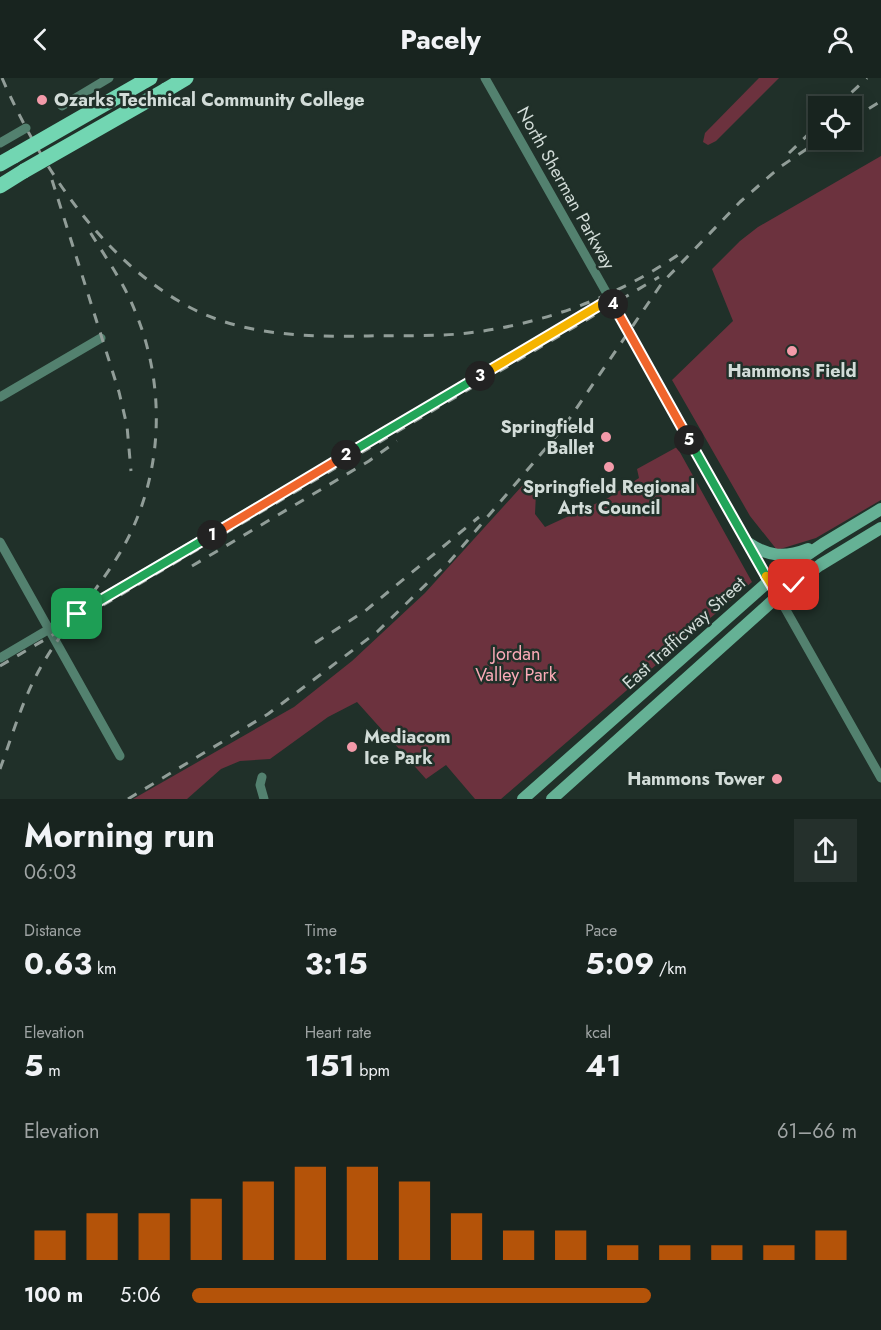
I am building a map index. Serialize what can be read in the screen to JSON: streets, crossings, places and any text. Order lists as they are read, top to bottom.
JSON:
{
  "streets": {
    "main road": ["East Trafficway Street"],
    "street": ["North Sherman Parkway"]
  },
  "crossings": [
    ["North Sherman Parkway", "East Trafficway Street"]
  ],
  "parks": ["Jordan Valley Park"],
  "places": [
    "Ozarks Technical Community College",
    "Hammons Field",
    "Springfield Ballet",
    "Springfield Regional Arts Council",
    "Mediacom Ice Park",
    "Hammons Tower"
  ],
  "page": {
    "header": "Pacely",
    "pins": [
      "4",
      "3",
      "5",
      "2",
      "1"
    ],
    "heading": ["Morning run", "06:03"],
    "stats": [
      ["Distance", "0.63 km"],
      ["Time", "3:15"],
      ["Pace", "5:09 /km"],
      ["Elevation", "5 m"],
      ["Heart rate", "151 bpm"],
      ["kcal", "41"]
    ],
    "chart": ["Elevation", "61–66 m"],
    "list": [
      {
        "name": "100 m",
        "note": "5:06"
      }
    ]
  }
}
